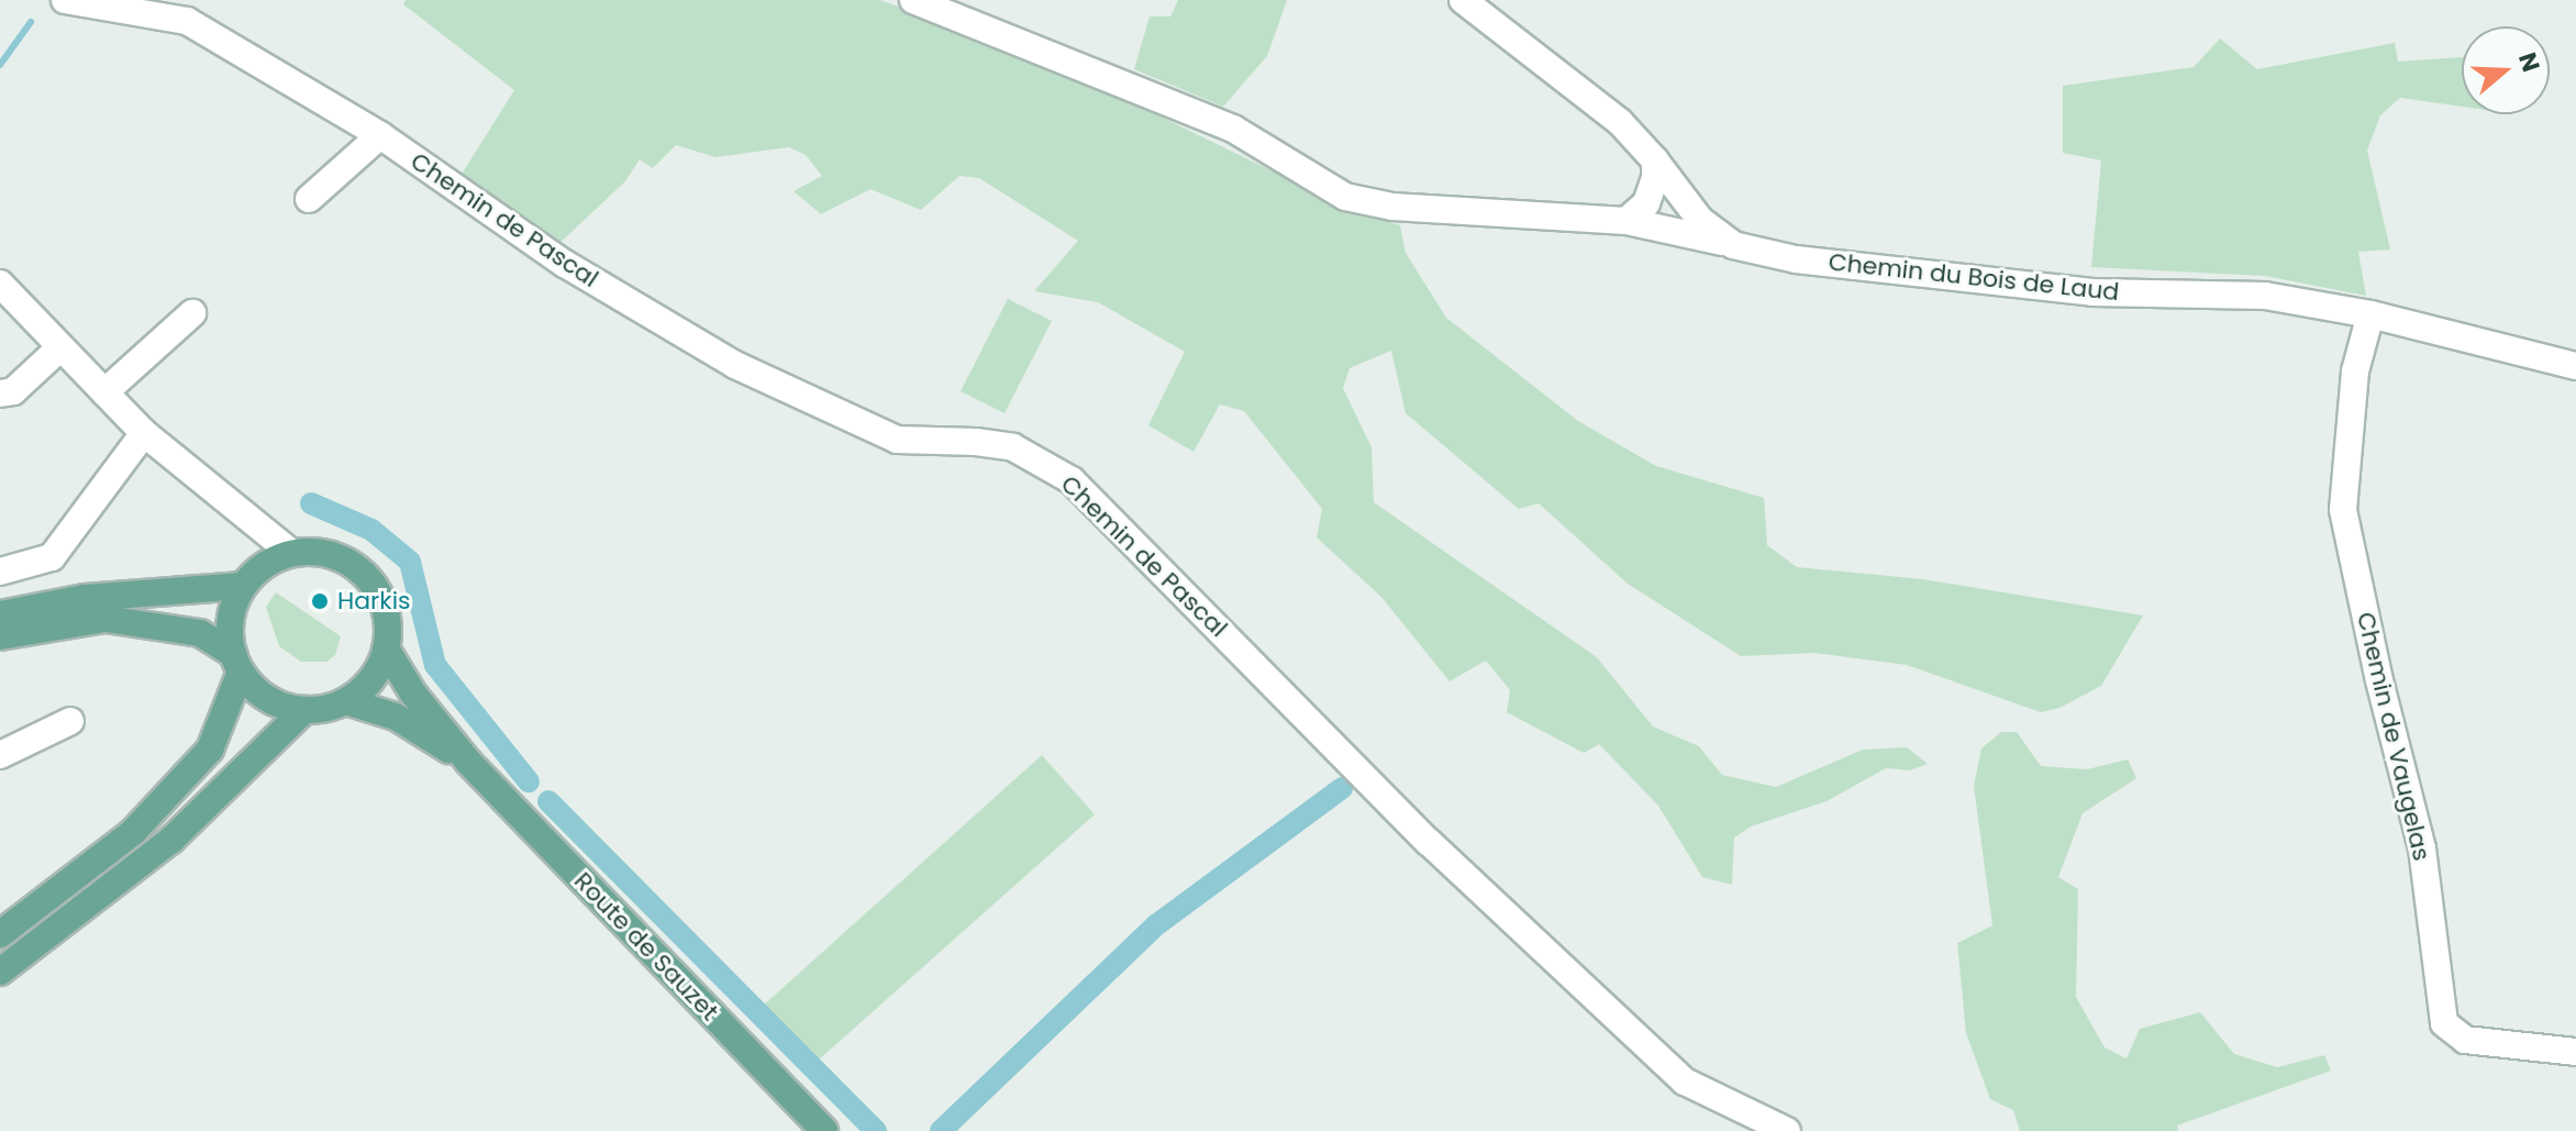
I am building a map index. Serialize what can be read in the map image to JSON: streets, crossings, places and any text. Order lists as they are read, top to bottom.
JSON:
{
  "streets": {
    "main road": ["Route de Sauzet"],
    "street": ["Chemin de Pascal", "Chemin du Bois de Laud", "Chemin de Vaugelas"]
  },
  "crossings": [
    ["Chemin du Bois de Laud", "Chemin de Vaugelas"]
  ],
  "places": ["Harkis"],
  "north": "right"
}
